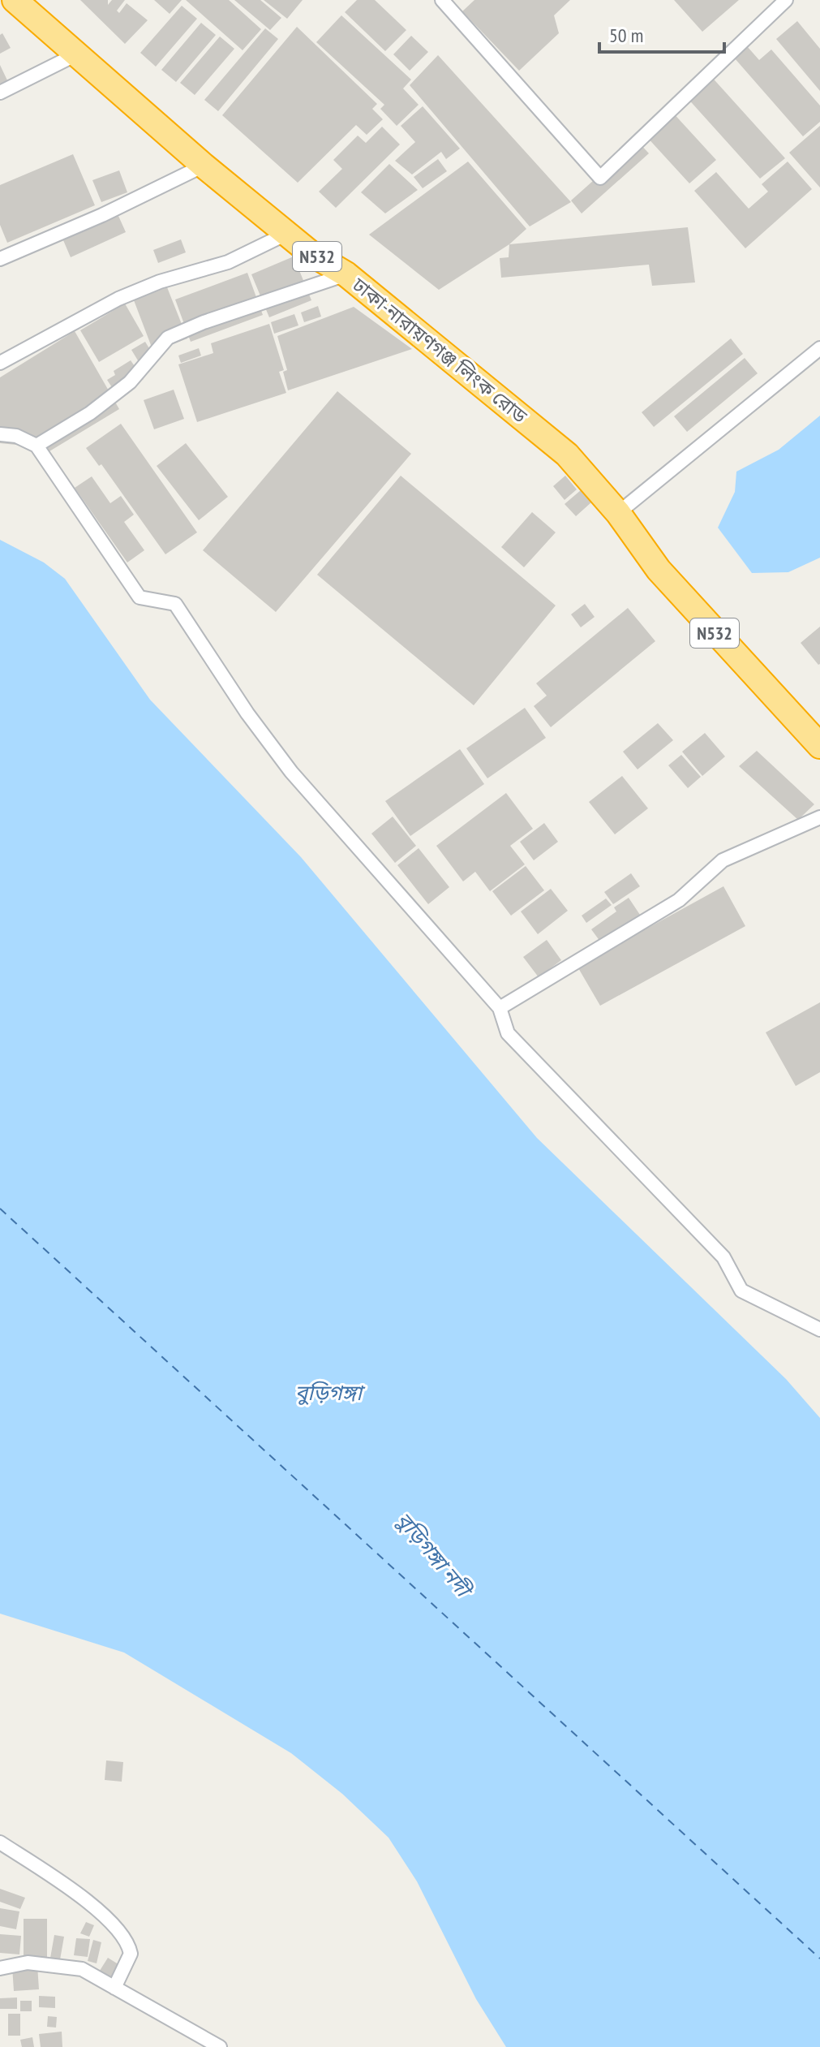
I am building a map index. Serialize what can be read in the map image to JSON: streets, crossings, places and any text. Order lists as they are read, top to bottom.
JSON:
{
  "streets": {
    "highway": ["N532", "ঢাকা-নারায়ণগঞ্জ লিংক রোড"]
  },
  "water": ["বুড়িগঙ্গা", "বুড়িগঙ্গা নদী"],
  "scale_bar": "50 m"
}
